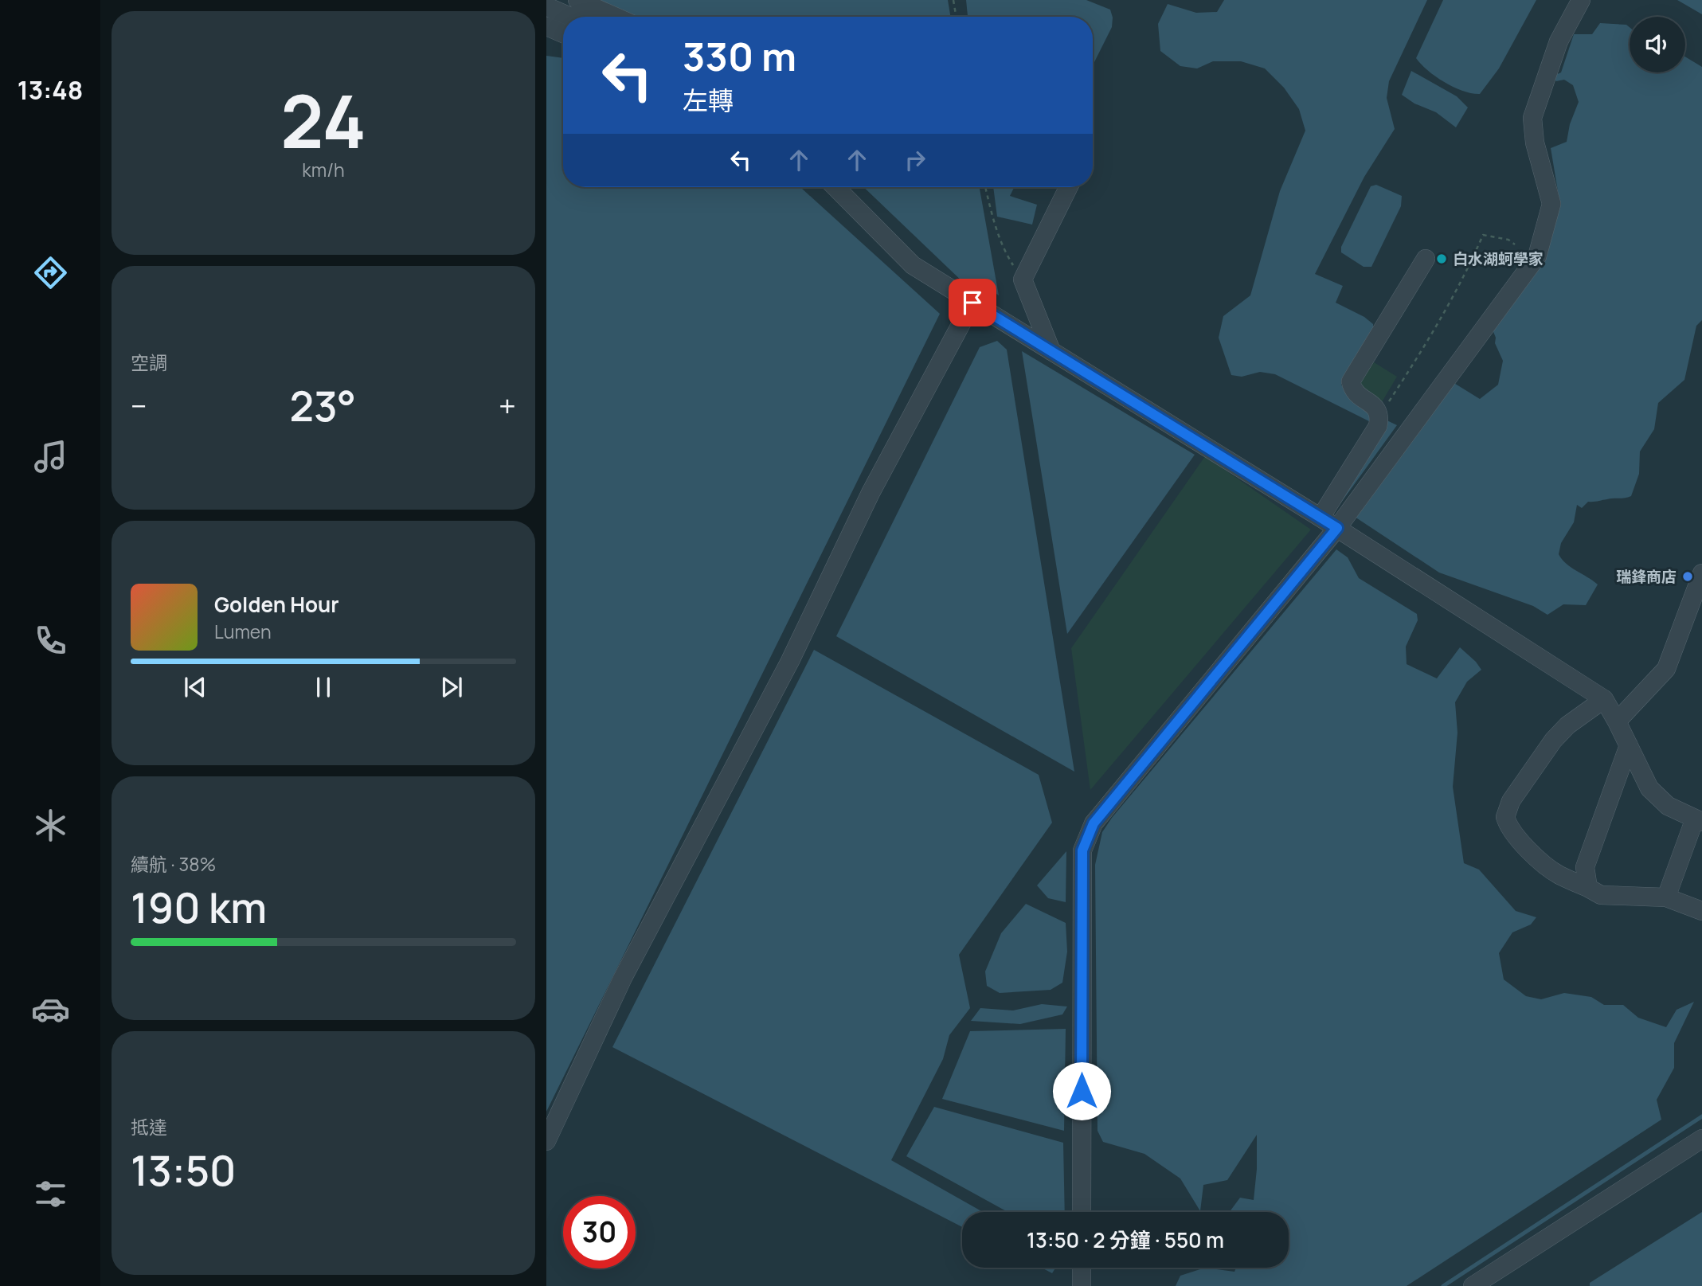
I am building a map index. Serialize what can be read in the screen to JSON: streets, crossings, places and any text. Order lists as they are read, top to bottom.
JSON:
{
  "places": ["白水湖蚵學家", "瑞鋒商店"],
  "page": {
    "tabs": "13:48",
    "tile": [
      ["24", "km/h"],
      "空調",
      ["續航 · 38%", "190 km"],
      ["抵達", "13:50"]
    ],
    "turn": ["330 m", "左轉"],
    "heat": ["−", "23°", "+"],
    "song": ["Golden Hour", "Lumen"],
    "limit": "30",
    "trip": "13:50 · 2 分鐘 · 550 m"
  }
}
